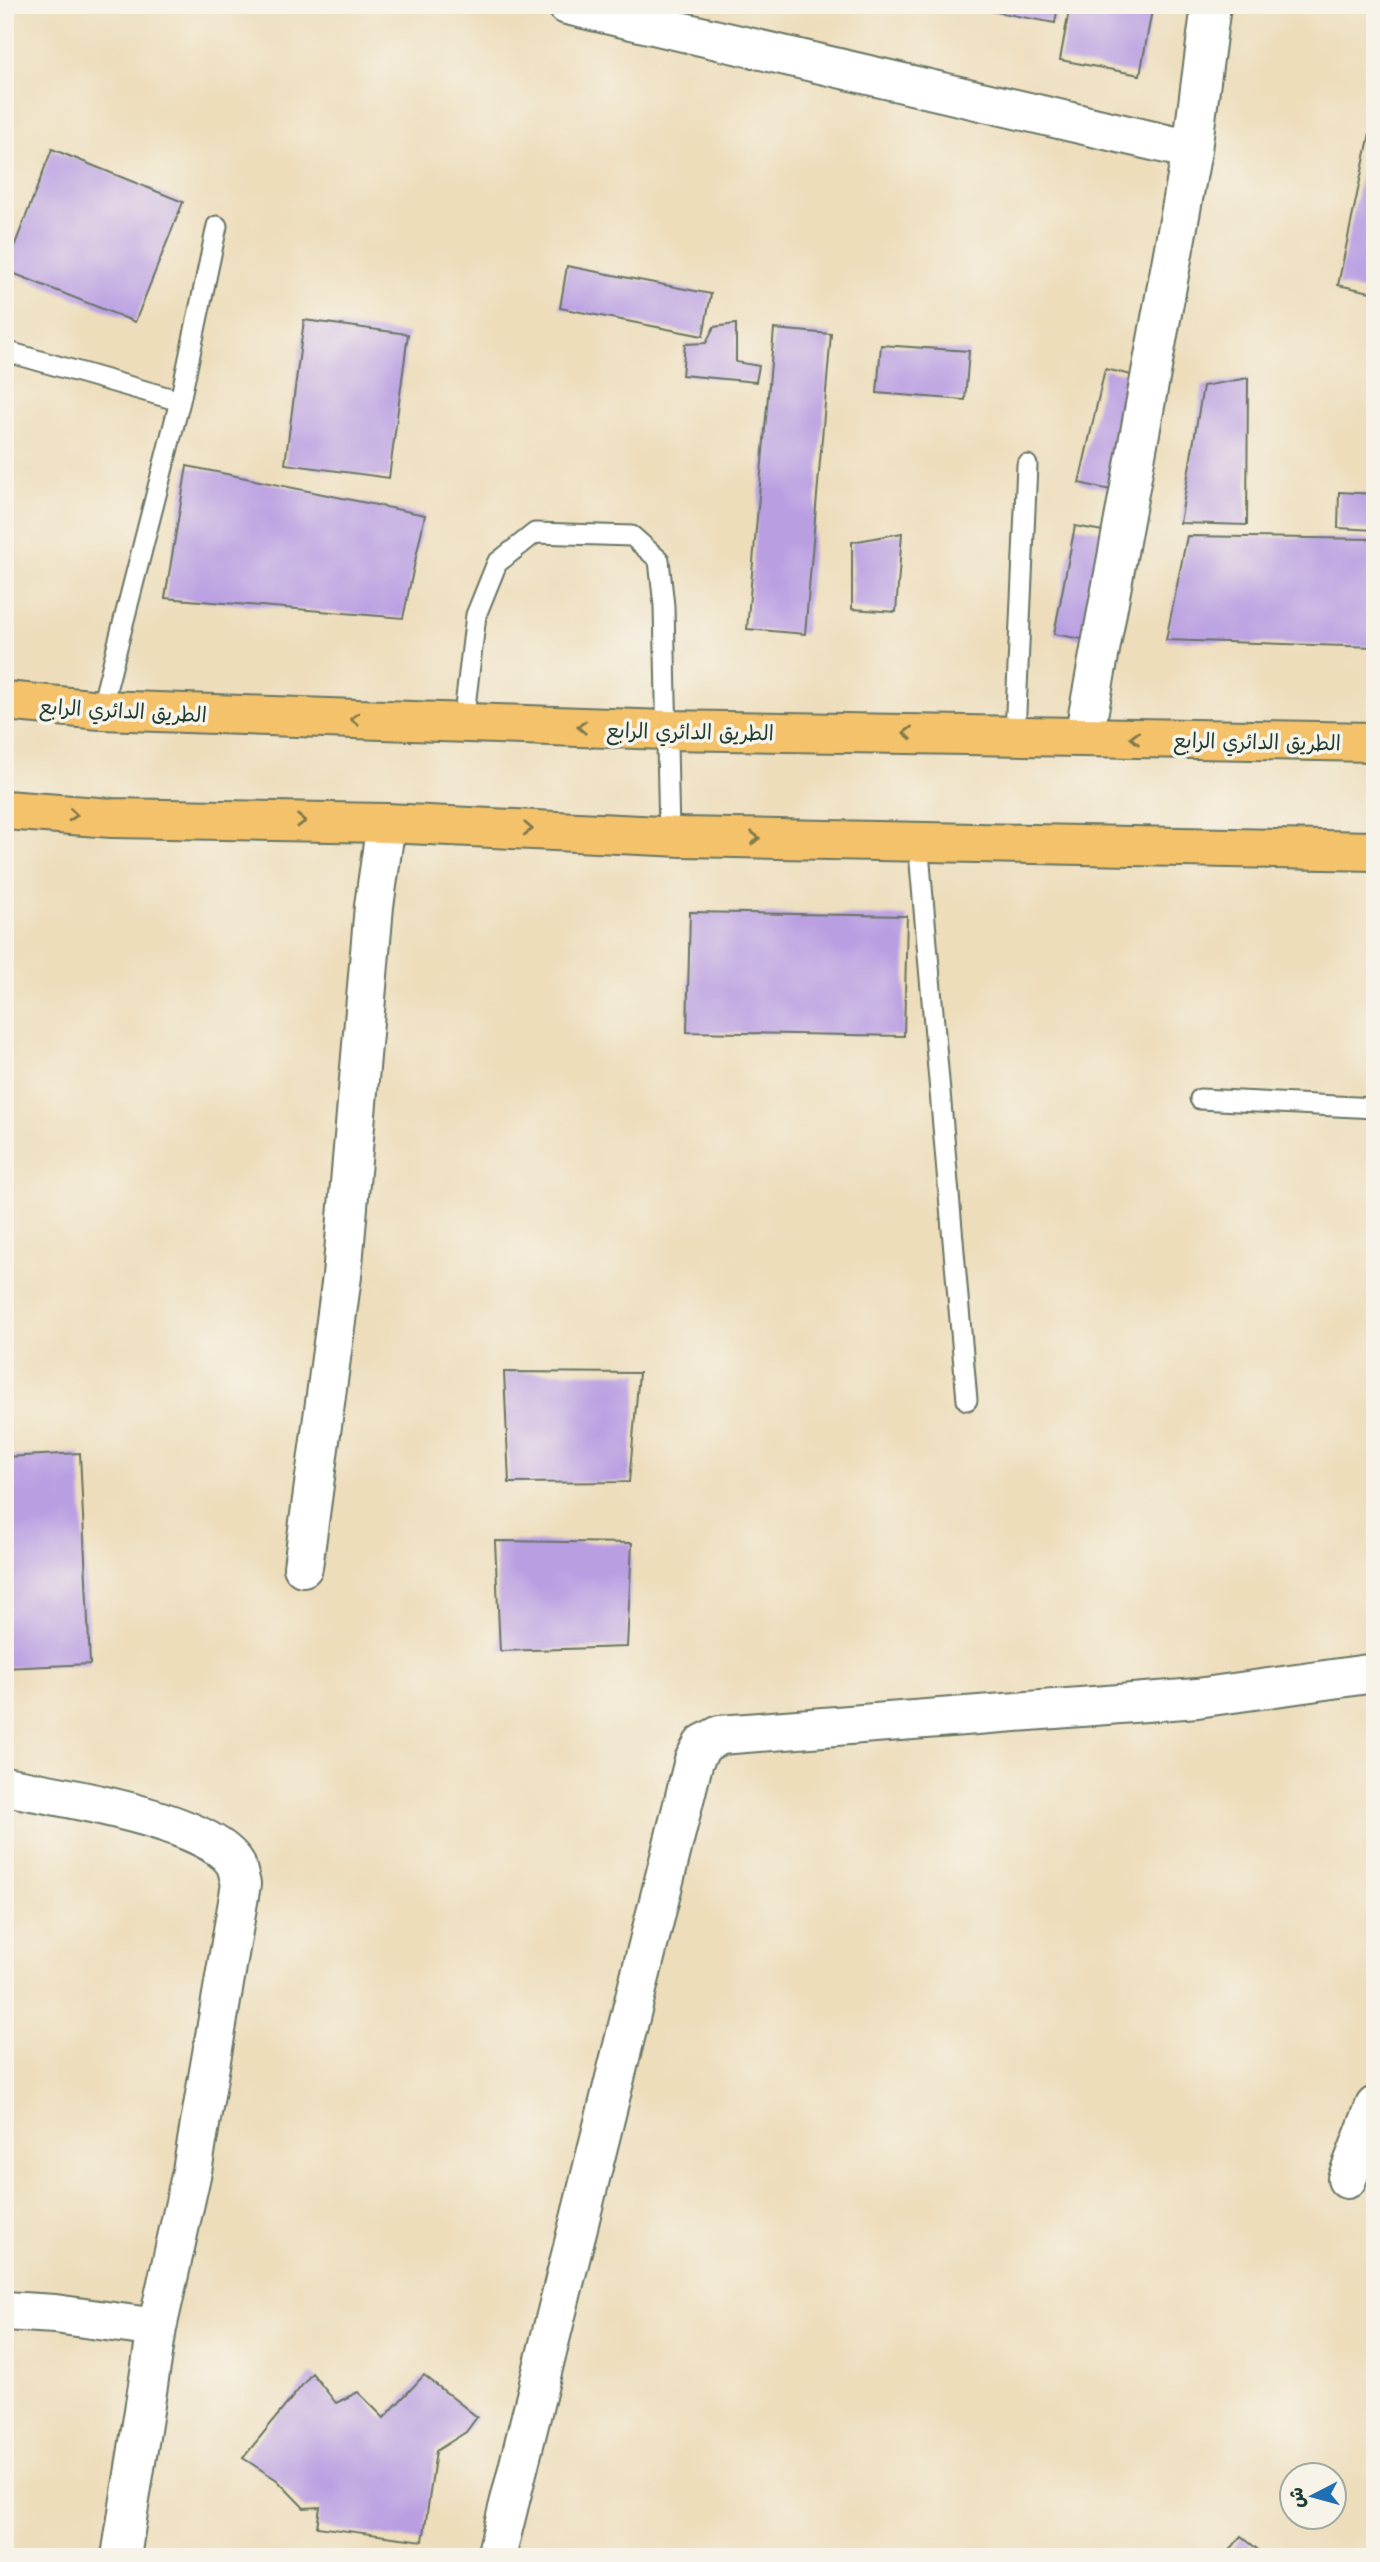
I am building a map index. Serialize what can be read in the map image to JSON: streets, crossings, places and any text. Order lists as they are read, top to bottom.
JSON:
{
  "streets": {
    "main road": ["الطريق الدائري الرابع"]
  },
  "north": "left"
}
